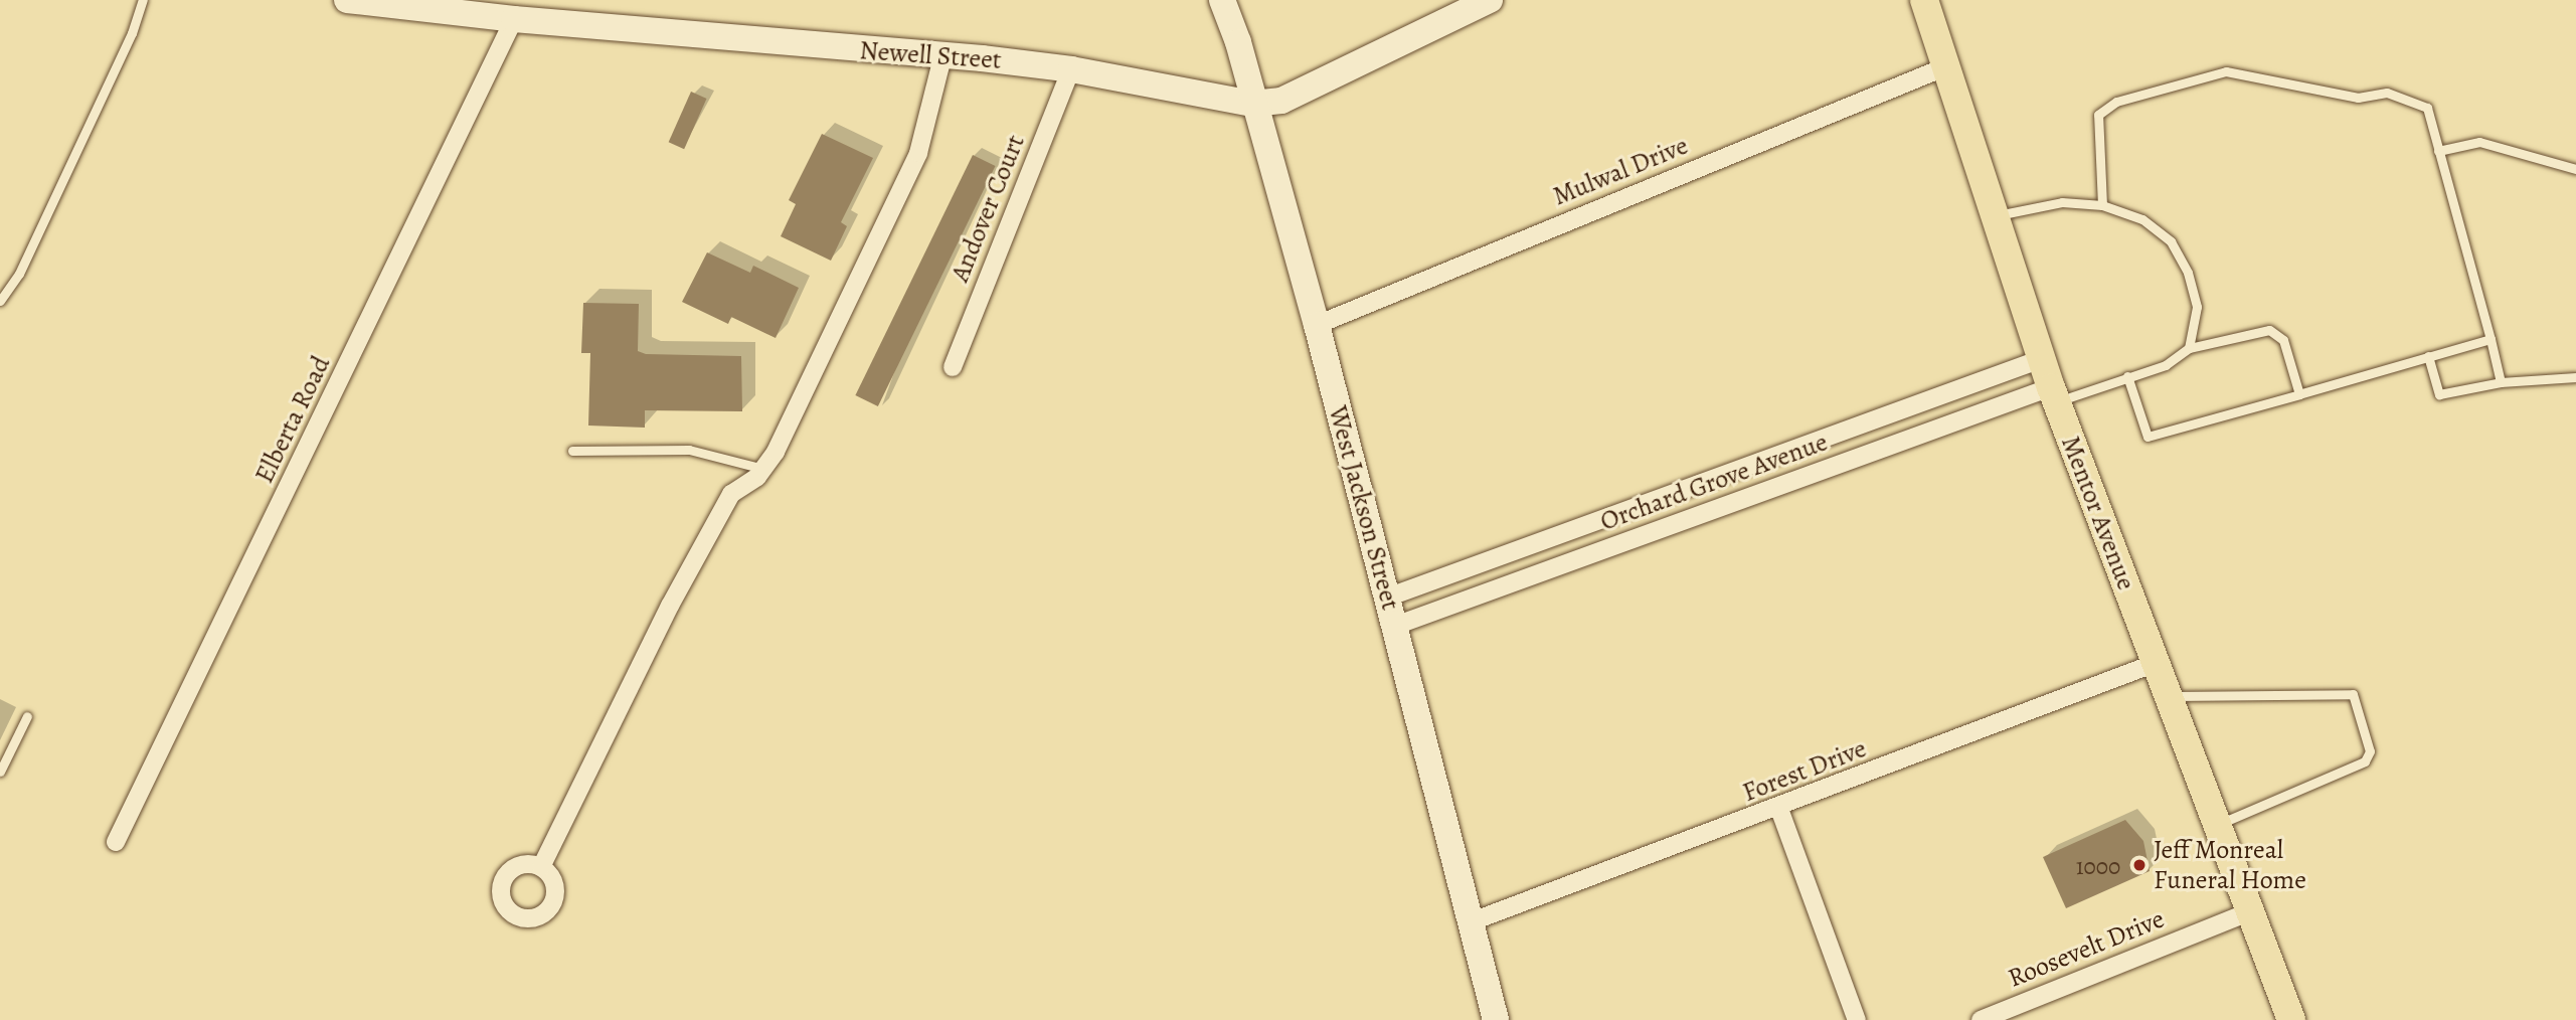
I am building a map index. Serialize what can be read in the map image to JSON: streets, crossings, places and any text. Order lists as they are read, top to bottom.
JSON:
{
  "streets": {
    "main road": ["Mentor Avenue"],
    "street": [
      "Newell Street",
      "Mulwal Drive",
      "Andover Court",
      "Elberta Road",
      "Orchard Grove Avenue",
      "West Jackson Street",
      "Forest Drive",
      "Roosevelt Drive"
    ]
  },
  "crossings": [
    ["Newell Street", "Andover Court"],
    ["Newell Street", "Elberta Road"],
    ["Newell Street", "West Jackson Street"],
    ["Mulwal Drive", "West Jackson Street"],
    ["Mulwal Drive", "Mentor Avenue"],
    ["Orchard Grove Avenue", "West Jackson Street"],
    ["Orchard Grove Avenue", "Mentor Avenue"],
    ["West Jackson Street", "Forest Drive"],
    ["Mentor Avenue", "Forest Drive"],
    ["Mentor Avenue", "Roosevelt Drive"]
  ],
  "places": ["Jeff Monreal Funeral Home"],
  "house_numbers": ["1000"]
}
